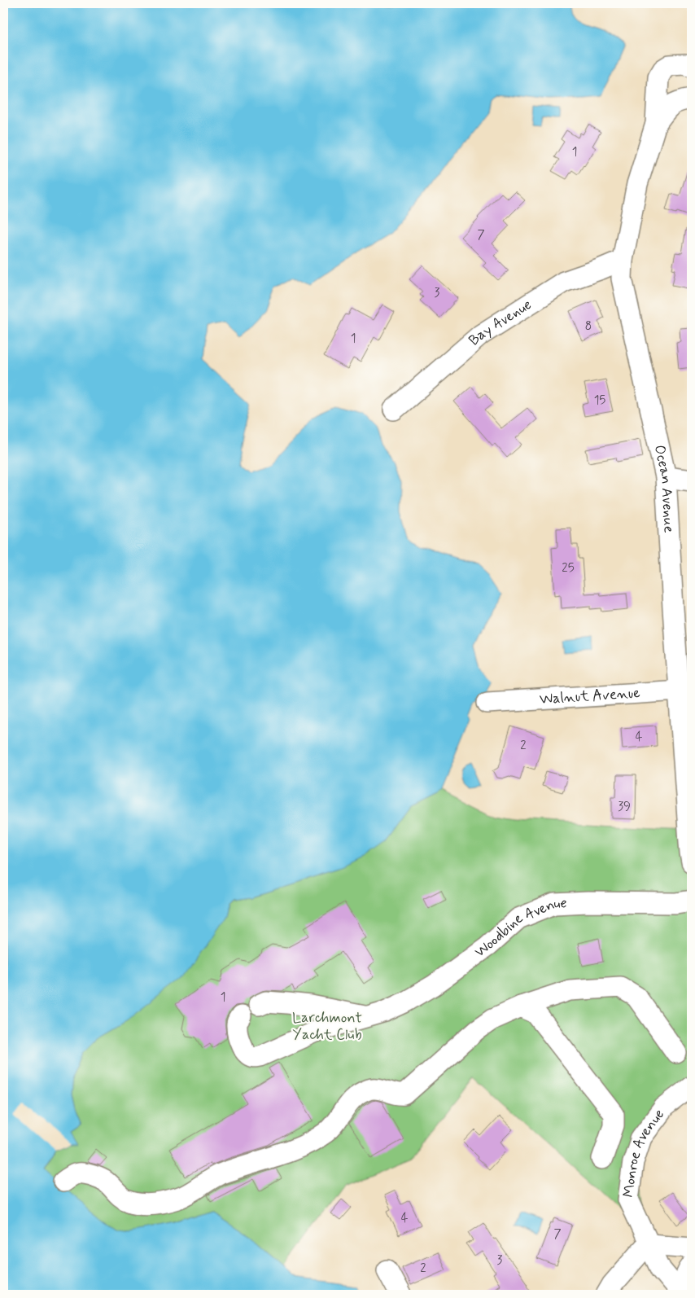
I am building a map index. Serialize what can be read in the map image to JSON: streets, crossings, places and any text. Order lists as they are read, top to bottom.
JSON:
{
  "streets": {
    "street": [
      "Bay Avenue",
      "Ocean Avenue",
      "Walnut Avenue",
      "Woodbine Avenue",
      "Monroe Avenue"
    ]
  },
  "crossings": [
    ["Bay Avenue", "Ocean Avenue"],
    ["Ocean Avenue", "Walnut Avenue"]
  ],
  "parks": ["Larchmont Yacht Club"],
  "house_numbers": [
    "1",
    "7",
    "3",
    "8",
    "1",
    "15",
    "25",
    "4",
    "2",
    "39",
    "1",
    "4",
    "7",
    "3",
    "2"
  ]
}
